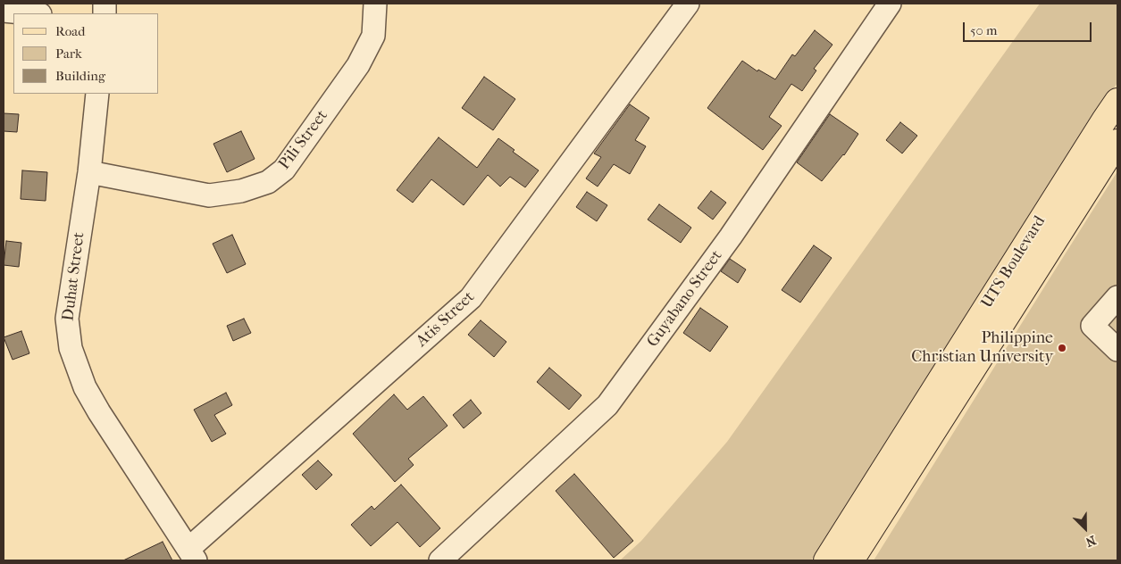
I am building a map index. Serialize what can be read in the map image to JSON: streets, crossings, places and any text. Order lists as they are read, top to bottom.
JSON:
{
  "streets": {
    "main road": ["UTS Boulevard"],
    "street": [
      "Pili Street",
      "Duhat Street",
      "Guyabano Street",
      "Atis Street"
    ]
  },
  "crossings": [
    ["Pili Street", "Duhat Street"],
    ["Duhat Street", "Atis Street"]
  ],
  "places": ["Philippine Christian University"],
  "legend": ["Road", "Park", "Building"],
  "scale_bar": "50 m",
  "north": "bottom right"
}
